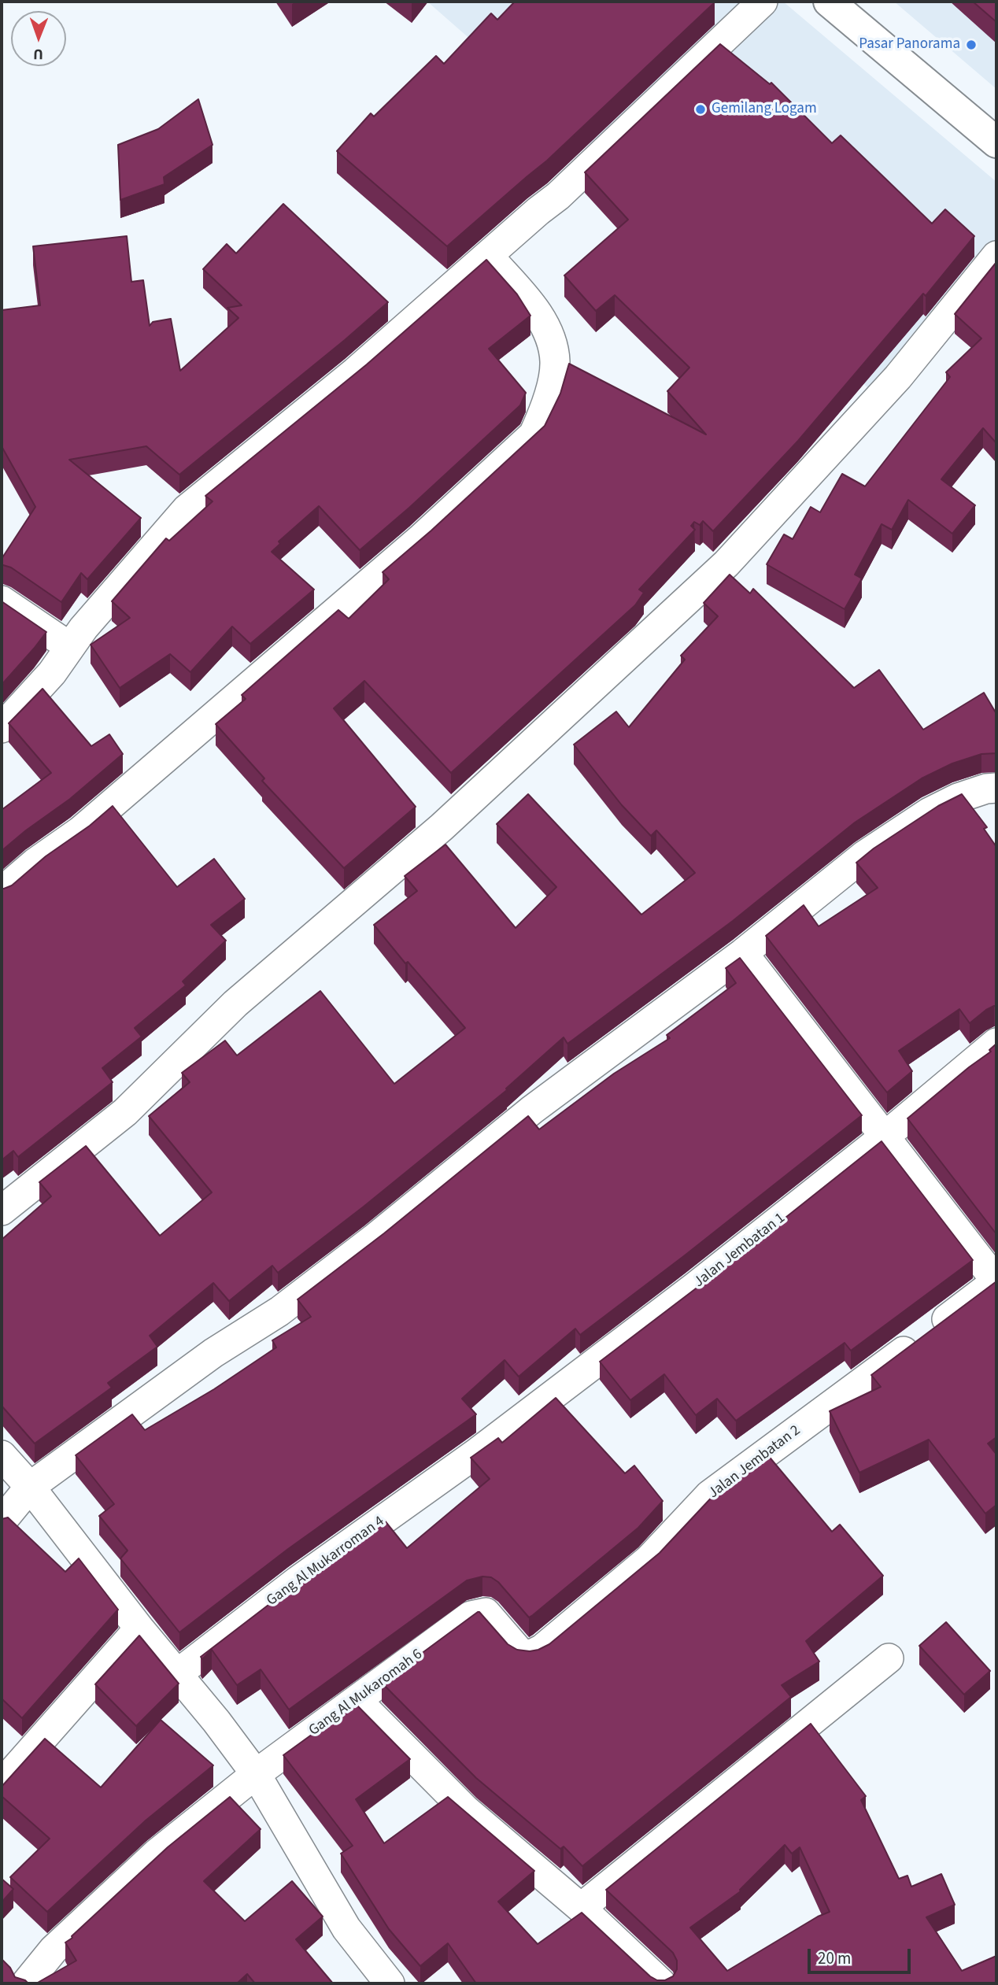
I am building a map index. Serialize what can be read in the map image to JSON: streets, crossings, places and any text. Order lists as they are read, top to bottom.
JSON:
{
  "streets": {
    "street": [
      "Jalan Jembatan 1",
      "Jalan Jembatan 2",
      "Gang Al Mukarroman 4",
      "Gang Al Mukaromah 6"
    ]
  },
  "crossings": [
    ["Jalan Jembatan 1", "Gang Al Mukarroman 4"],
    ["Jalan Jembatan 2", "Gang Al Mukaromah 6"]
  ],
  "places": ["Pasar Panorama", "Gemilang Logam"],
  "scale_bar": "20 m",
  "north": "bottom"
}
